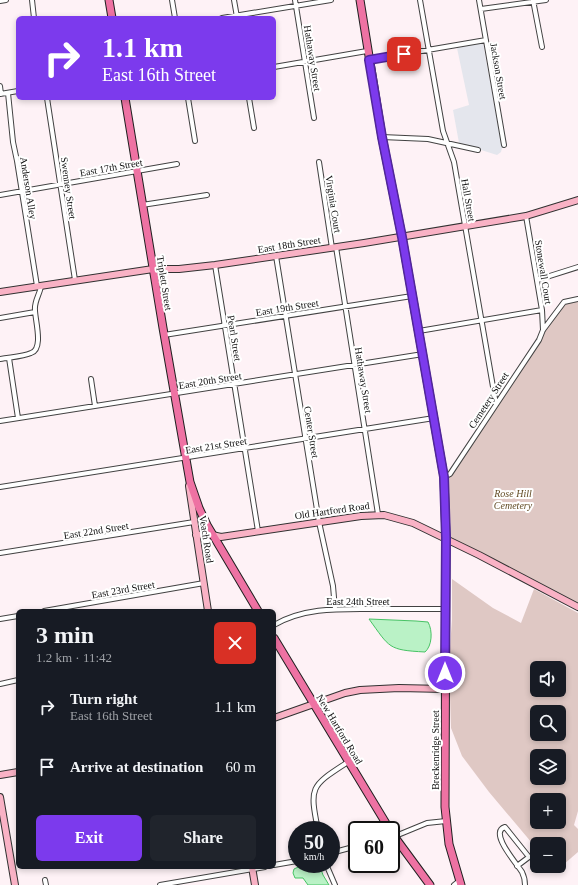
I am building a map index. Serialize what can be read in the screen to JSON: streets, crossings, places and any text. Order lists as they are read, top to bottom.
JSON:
{
  "streets": {
    "main road": ["Triplett Street", "New Hartford Road", "Breckenridge Street"],
    "street": [
      "Hathaway Street",
      "Jackson Street",
      "East 17th Street",
      "Anderson Alley",
      "Swenney Street",
      "Hall Street",
      "Virginia Court",
      "East 18th Street",
      "Stonewall Court",
      "East 19th Street",
      "Pearl Street",
      "East 20th Street",
      "Cemetery Street",
      "Center Street",
      "East 21st Street",
      "Old Hartford Road",
      "East 22nd Street",
      "Veach Road",
      "East 23rd Street",
      "East 24th Street"
    ]
  },
  "crossings": [
    ["Hathaway Street", "Virginia Court"],
    ["Hathaway Street", "East 18th Street"],
    ["Hathaway Street", "East 19th Street"],
    ["Hathaway Street", "East 20th Street"],
    ["Hathaway Street", "East 21st Street"],
    ["Hathaway Street", "Old Hartford Road"],
    ["East 17th Street", "Anderson Alley"],
    ["East 17th Street", "Swenney Street"],
    ["East 17th Street", "Triplett Street"],
    ["Anderson Alley", "East 18th Street"],
    ["Swenney Street", "East 18th Street"],
    ["Hall Street", "East 18th Street"],
    ["Hall Street", "Cemetery Street"],
    ["Virginia Court", "East 18th Street"],
    ["East 18th Street", "Stonewall Court"],
    ["East 18th Street", "Triplett Street"],
    ["East 18th Street", "Pearl Street"],
    ["East 18th Street", "Center Street"],
    ["East 18th Street", "Breckenridge Street"],
    ["Stonewall Court", "Cemetery Street"],
    ["Triplett Street", "East 19th Street"],
    ["Triplett Street", "East 20th Street"],
    ["Triplett Street", "East 21st Street"],
    ["Triplett Street", "Veach Road"],
    ["East 19th Street", "Pearl Street"],
    ["East 19th Street", "Center Street"],
    ["East 19th Street", "Breckenridge Street"],
    ["Pearl Street", "East 20th Street"],
    ["Pearl Street", "East 21st Street"],
    ["Pearl Street", "Old Hartford Road"],
    ["East 20th Street", "Center Street"],
    ["East 20th Street", "Breckenridge Street"],
    ["Cemetery Street", "Breckenridge Street"],
    ["Center Street", "East 21st Street"],
    ["Center Street", "Old Hartford Road"],
    ["Center Street", "East 24th Street"],
    ["East 21st Street", "Breckenridge Street"],
    ["Old Hartford Road", "Veach Road"],
    ["Old Hartford Road", "Breckenridge Street"],
    ["East 22nd Street", "Veach Road"],
    ["Veach Road", "East 23rd Street"],
    ["East 24th Street", "Breckenridge Street"]
  ],
  "parks": ["Rose Hill Cemetery"],
  "page": {
    "turn": ["1.1 km", "East 16th Street"],
    "heading": ["3 min", "1.2 km · 11:42"],
    "map_buttons": ["+", "−"],
    "list": [
      {
        "name": "Turn right",
        "note": "East 16th Street",
        "value": "1.1 km"
      },
      {
        "name": "Arrive at destination",
        "value": "60 m"
      }
    ],
    "buttons": ["Exit", "Share"],
    "speed": "50 km/h",
    "limit": "60"
  }
}
